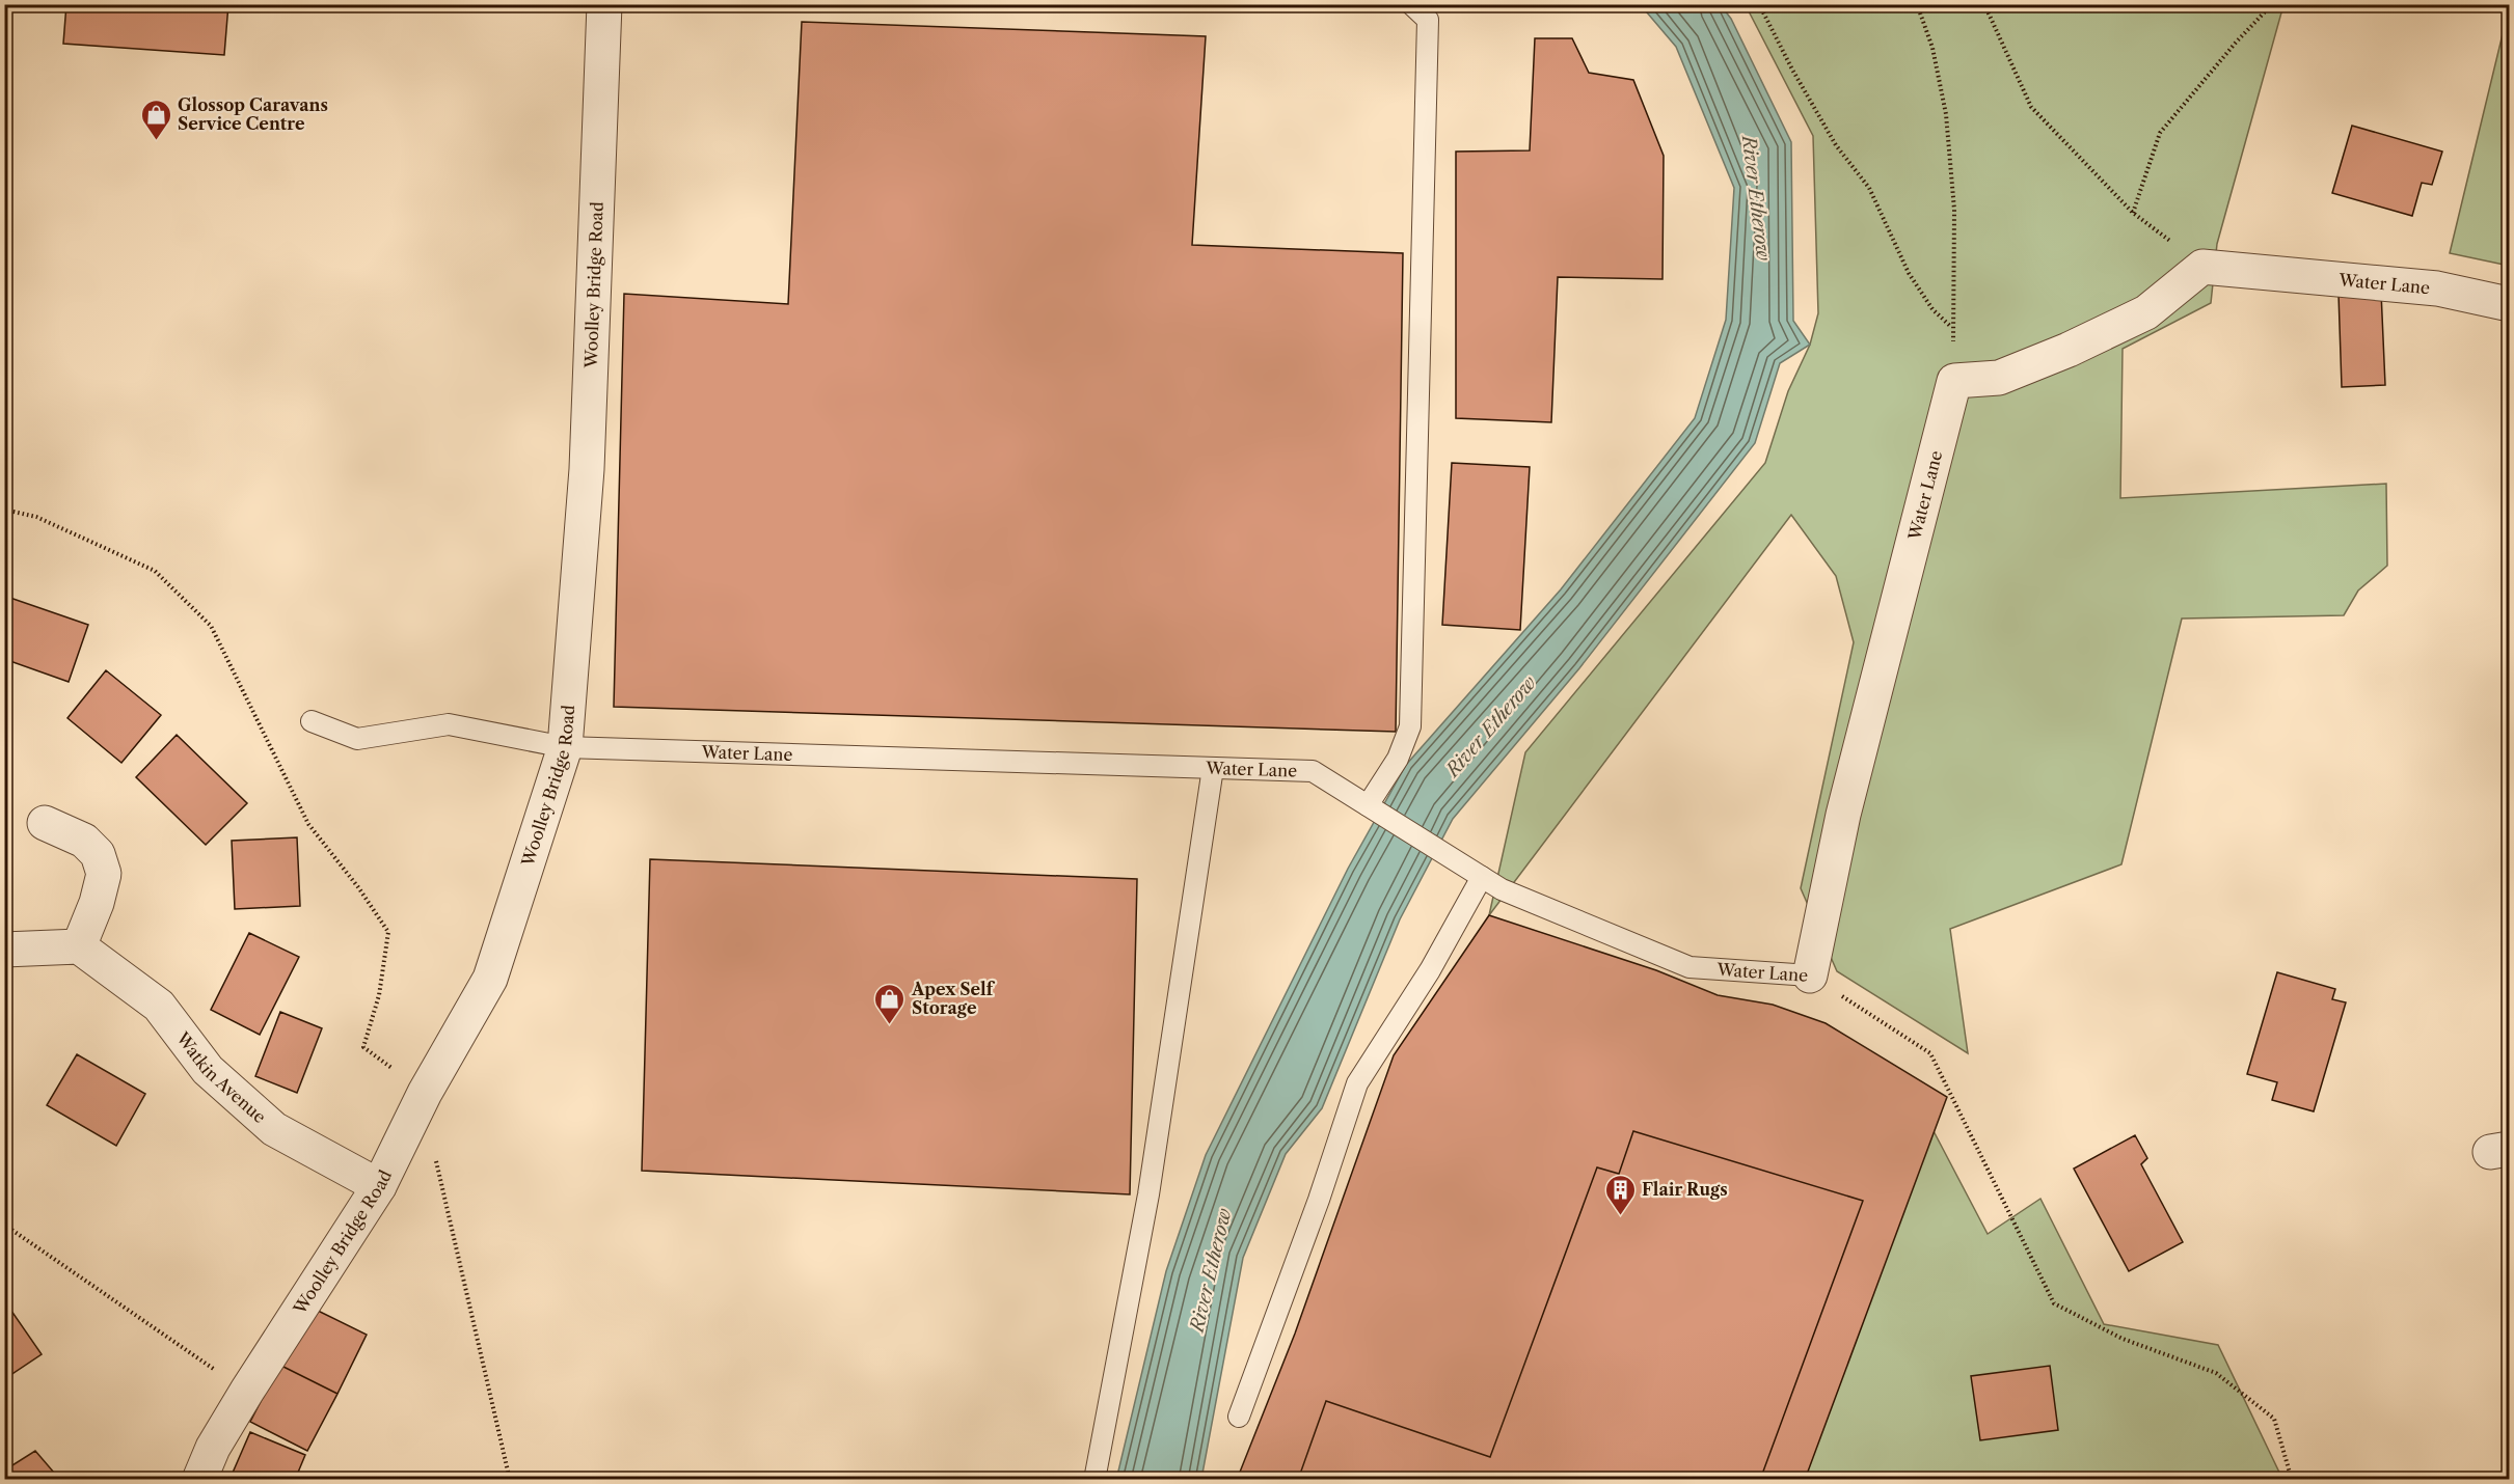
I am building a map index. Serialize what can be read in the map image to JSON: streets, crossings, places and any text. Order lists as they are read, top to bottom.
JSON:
{
  "streets": {
    "street": ["Woolley Bridge Road", "Water Lane", "Watkin Avenue"]
  },
  "crossings": [
    ["Woolley Bridge Road", "Water Lane"],
    ["Woolley Bridge Road", "Watkin Avenue"]
  ],
  "water": ["River Etherow"],
  "places": {
    "shop": ["Glossop Caravans Service Centre", "Apex Self Storage"],
    "building": ["Flair Rugs"]
  }
}
